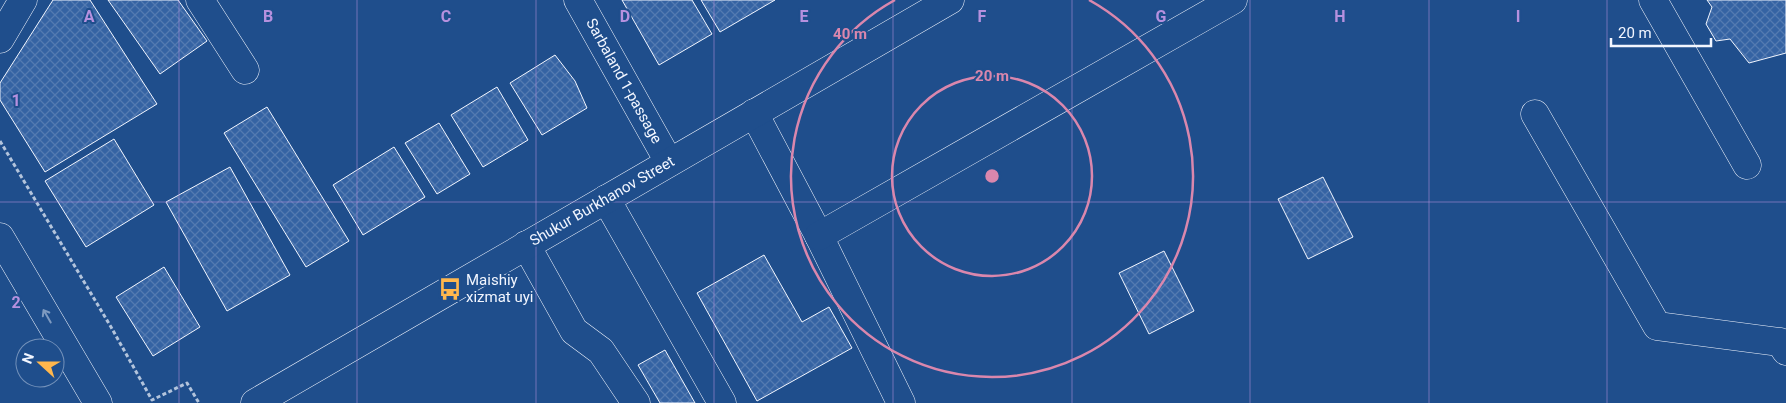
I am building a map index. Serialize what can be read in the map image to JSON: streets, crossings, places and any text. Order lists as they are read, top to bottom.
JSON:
{
  "streets": {
    "street": ["Sarbaland 1-passage", "Shukur Burkhanov Street"]
  },
  "crossings": [
    ["Sarbaland 1-passage", "Shukur Burkhanov Street"]
  ],
  "places": {
    "bus stop": ["Maishiy xizmat uyi"]
  },
  "scale_bar": "20 m",
  "north": "left",
  "grid": {
    "columns": [
      "A",
      "B",
      "C",
      "D",
      "E",
      "F",
      "G",
      "H",
      "I"
    ],
    "rows": ["1", "2"]
  },
  "rings": ["40 m", "20 m"]
}
